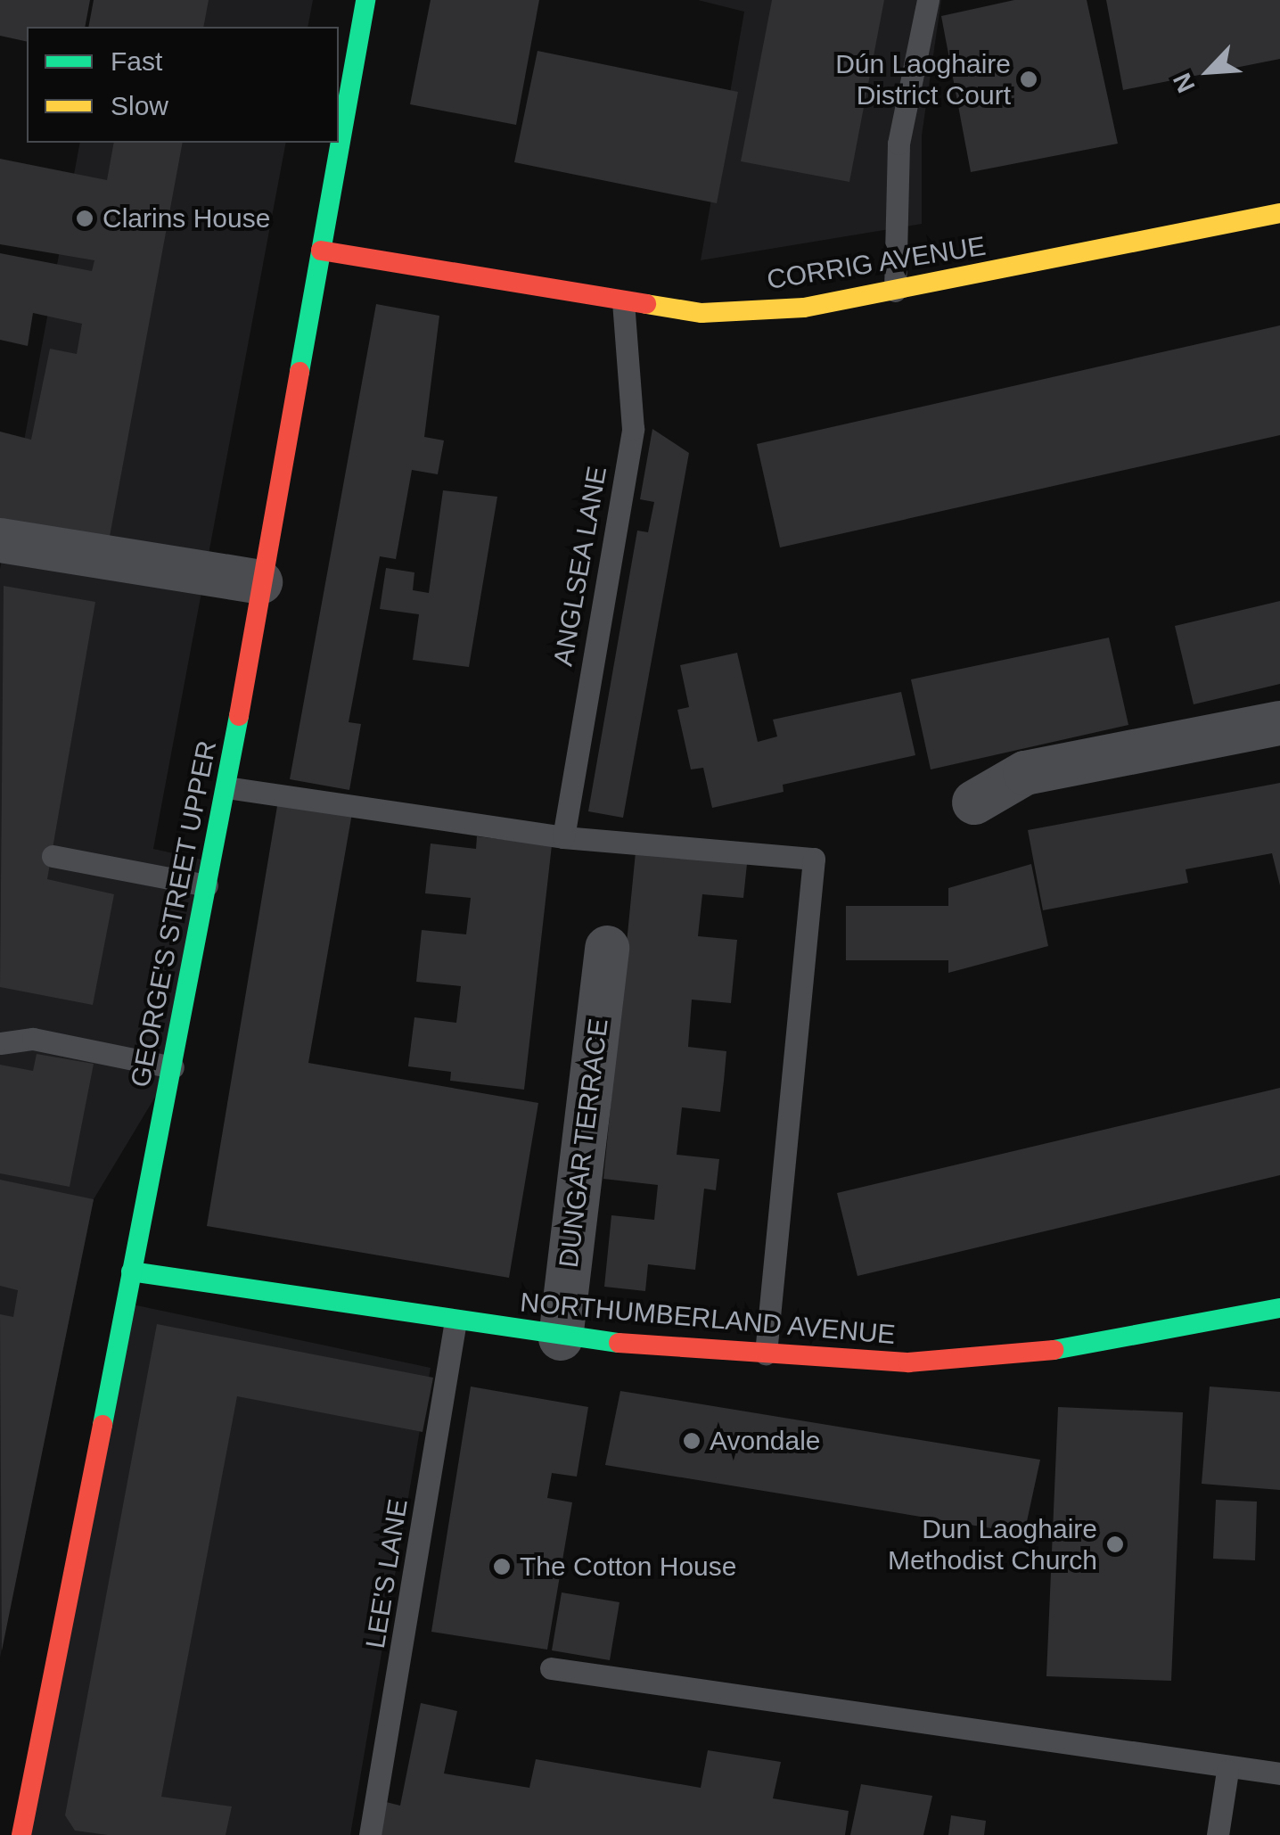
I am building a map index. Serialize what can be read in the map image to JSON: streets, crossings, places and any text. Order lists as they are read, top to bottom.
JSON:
{
  "streets": {
    "street": [
      "CORRIG AVENUE",
      "GEORGE'S STREET UPPER",
      "DUNGAR TERRACE",
      "NORTHUMBERLAND AVENUE"
    ],
    "lane": ["ANGLSEA LANE", "LEE'S LANE"]
  },
  "crossings": [
    ["CORRIG AVENUE", "ANGLSEA LANE"],
    ["CORRIG AVENUE", "GEORGE'S STREET UPPER"],
    ["GEORGE'S STREET UPPER", "NORTHUMBERLAND AVENUE"],
    ["DUNGAR TERRACE", "NORTHUMBERLAND AVENUE"],
    ["NORTHUMBERLAND AVENUE", "LEE'S LANE"]
  ],
  "places": [
    "Dún Laoghaire District Court",
    "Clarins House",
    "Avondale",
    "Dun Laoghaire Methodist Church",
    "The Cotton House"
  ],
  "legend": ["Fast", "Slow"],
  "north": "bottom left"
}
